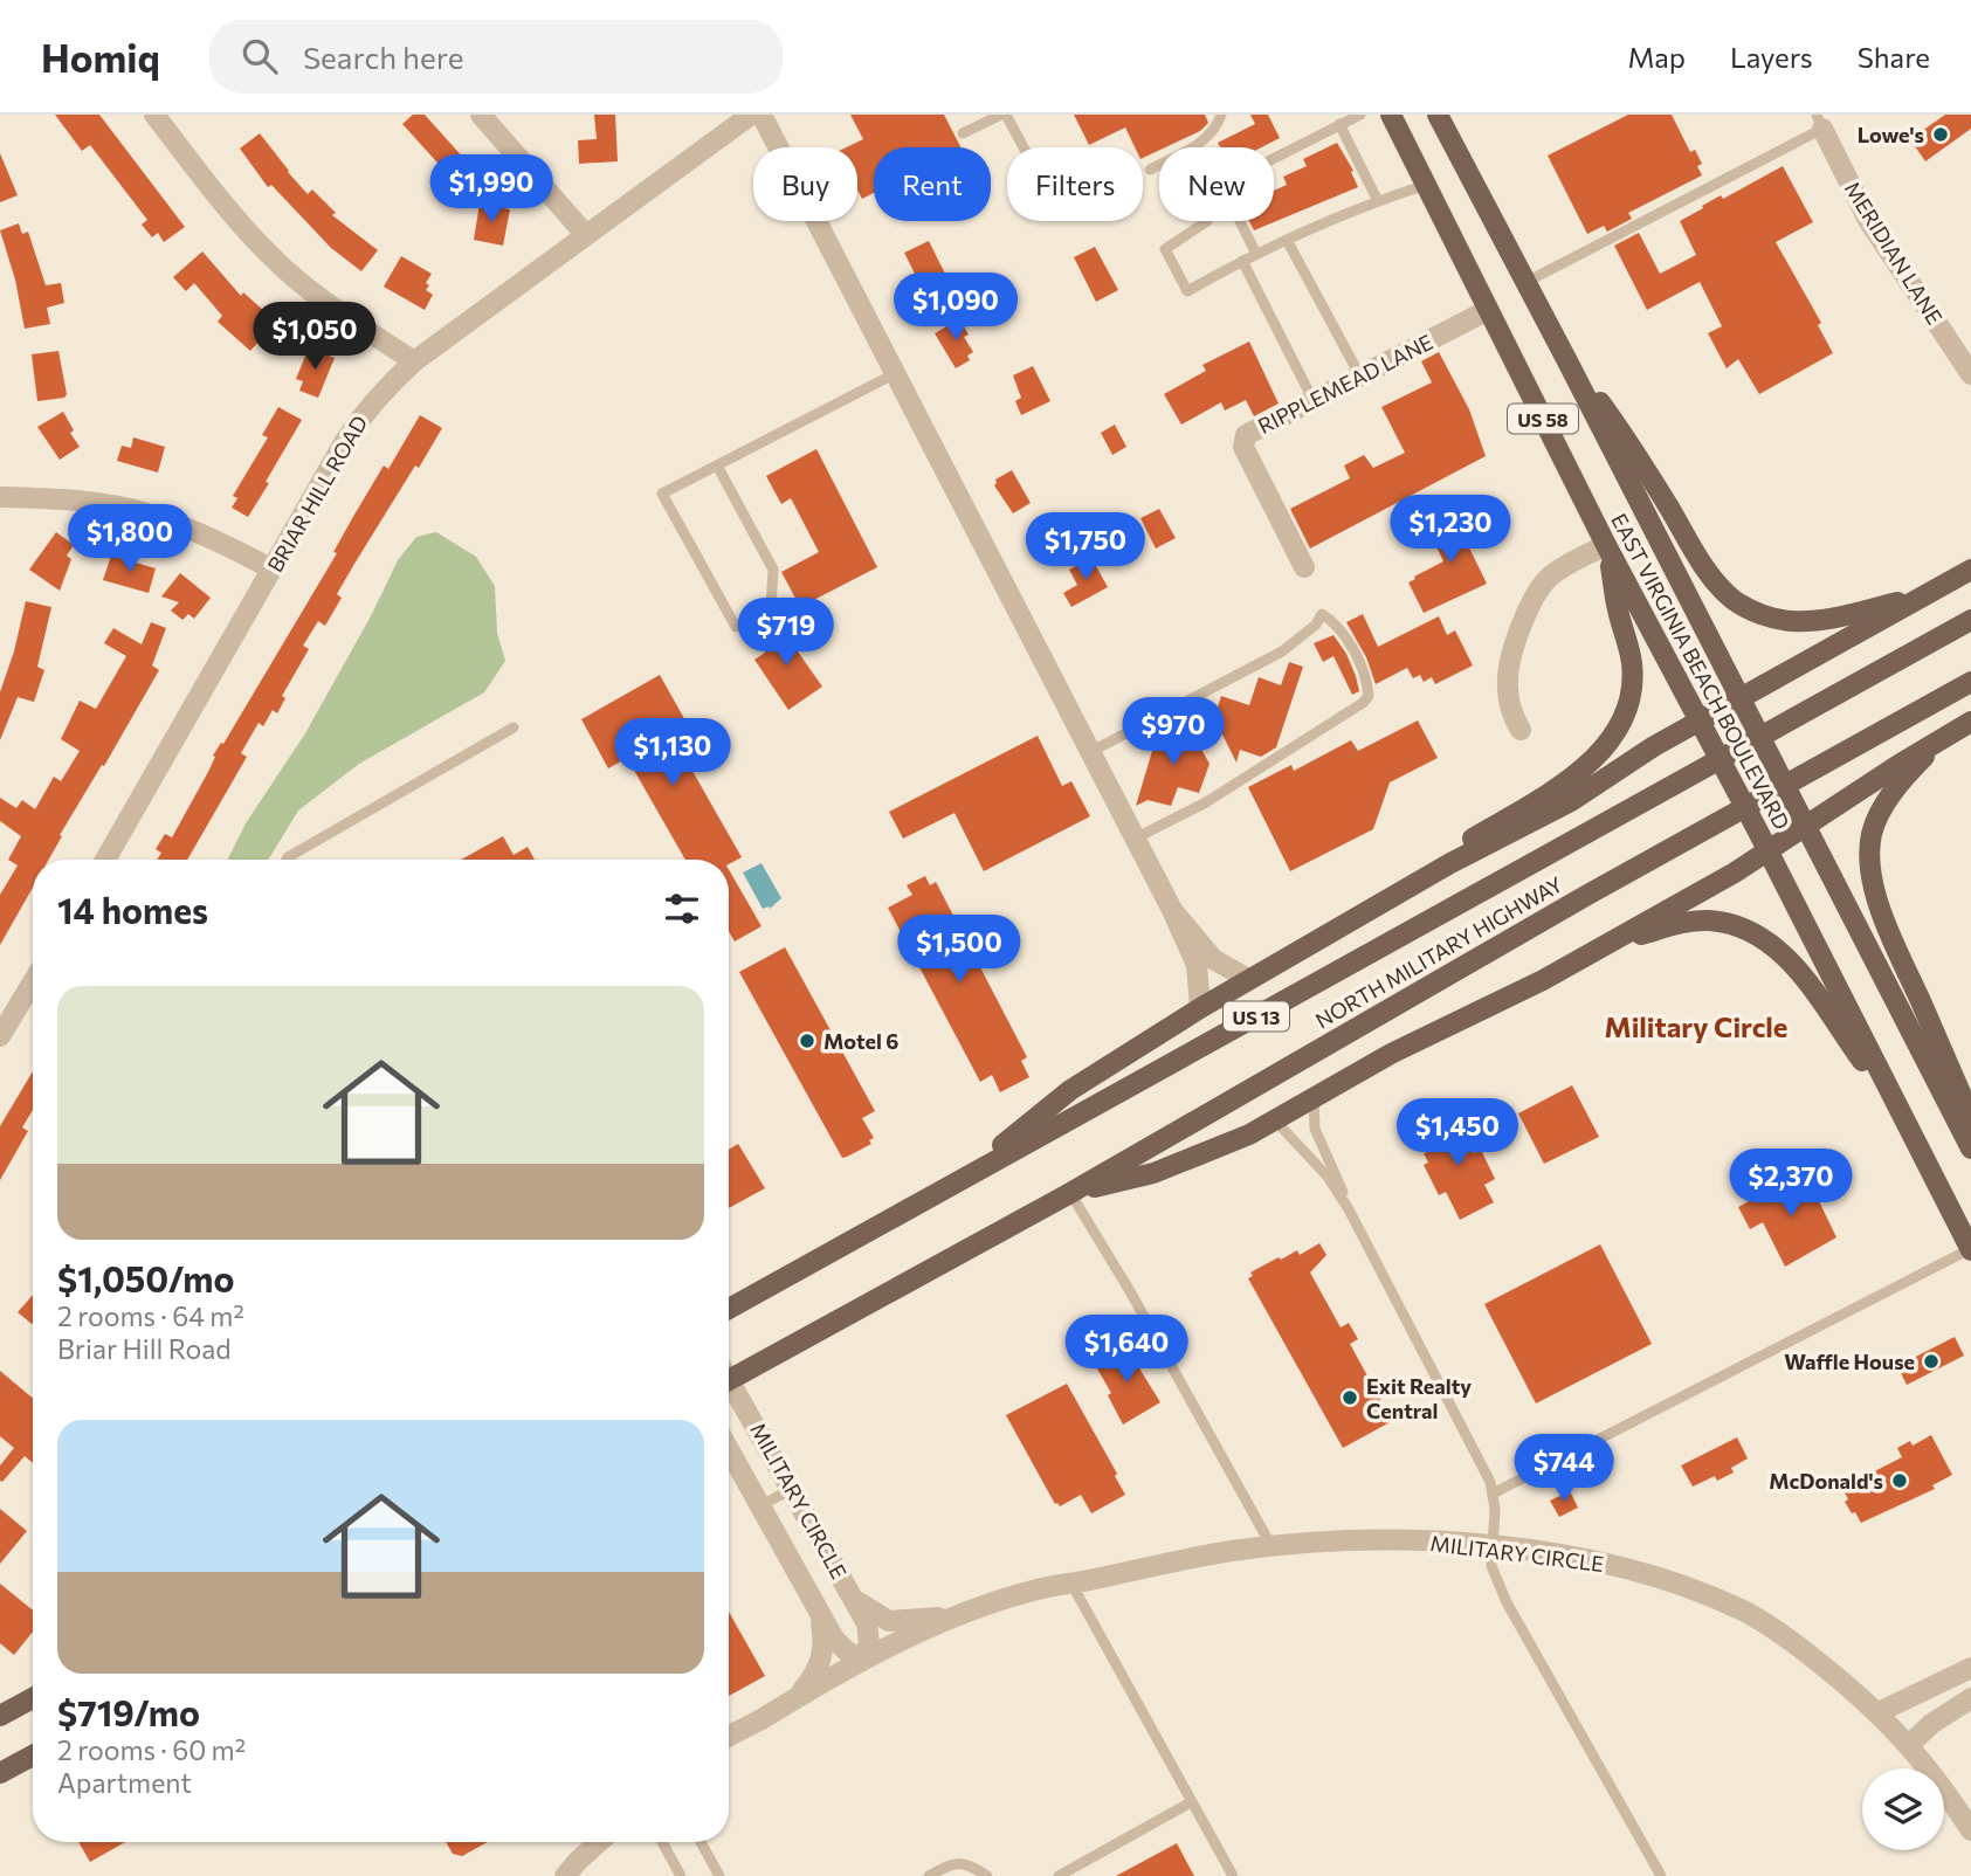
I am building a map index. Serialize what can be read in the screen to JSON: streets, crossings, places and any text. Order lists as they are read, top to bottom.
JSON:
{
  "streets": {
    "main road": [
      "US 58",
      "EAST VIRGINIA BEACH BOULEVARD",
      "NORTH MILITARY HIGHWAY",
      "US 13"
    ],
    "street": [
      "MERIDIAN LANE",
      "RIPPLEMEAD LANE",
      "BRIAR HILL ROAD",
      "MILITARY CIRCLE"
    ]
  },
  "crossings": [
    ["RIPPLEMEAD LANE", "EAST VIRGINIA BEACH BOULEVARD"]
  ],
  "districts": ["Military Circle"],
  "places": [
    "Lowe's",
    "Motel 6",
    "Waffle House",
    "Exit Realty Central",
    "McDonald's"
  ],
  "page": {
    "header": "Homiq",
    "search": "Search here",
    "nav": ["Map", "Layers", "Share"],
    "chip": [
      "Buy",
      "Rent",
      "Filters",
      "New"
    ],
    "price": [
      "$1,990",
      "$1,090",
      "$1,050",
      "$1,230",
      "$1,800",
      "$1,750",
      "$719",
      "$970",
      "$1,130",
      "$1,500",
      "$1,450",
      "$2,370",
      "$1,640",
      "$744"
    ],
    "heading": "14 homes",
    "list": [
      {
        "name": "$1,050/mo",
        "note": "2 rooms · 64 m² · Briar Hill Road"
      },
      {
        "name": "$719/mo",
        "note": "2 rooms · 60 m² · Apartment"
      }
    ]
  }
}
